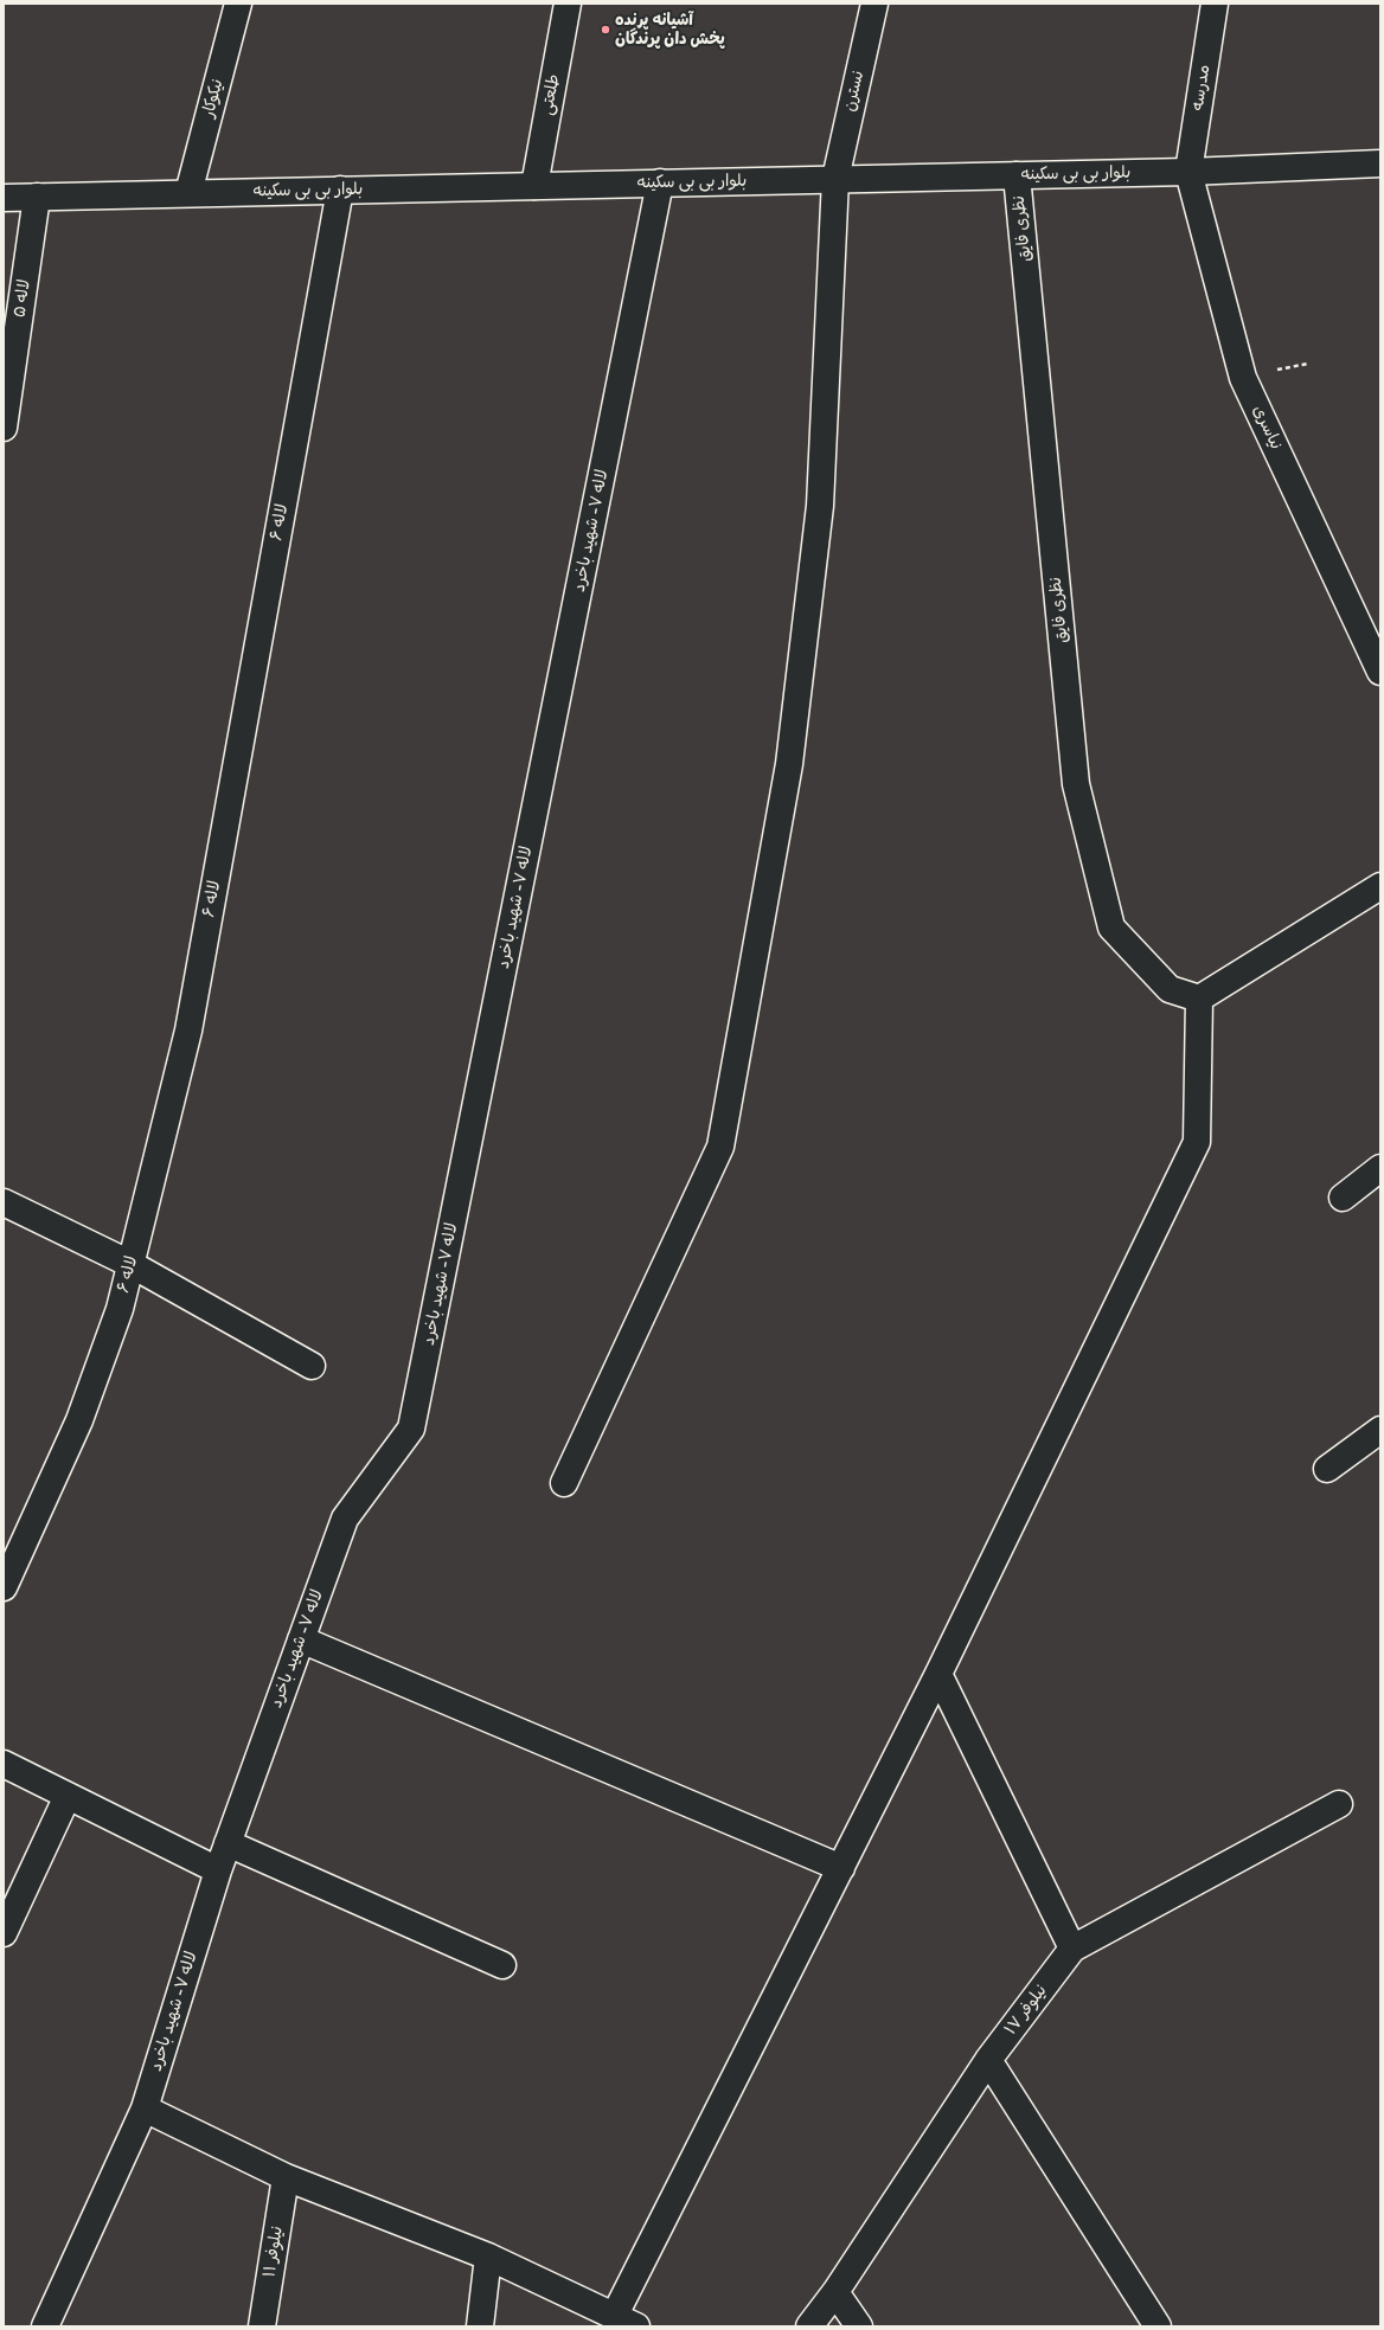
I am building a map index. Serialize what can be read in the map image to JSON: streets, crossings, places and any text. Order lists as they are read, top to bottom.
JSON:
{
  "streets": {
    "street": [
      "مدرسه",
      "نسترن",
      "طلعتی",
      "نیکوکار",
      "بلوار بی بی سکینه",
      "نظری فایق",
      "لاله ۵",
      "نیاسری",
      "لاله ۶",
      "لاله ۷- شهید باخرد",
      "نیلوفر ۱۷",
      "نیلوفر ۱۱"
    ]
  },
  "crossings": [
    ["مدرسه", "بلوار بی بی سکینه"],
    ["مدرسه", "نیاسری"],
    ["نسترن", "بلوار بی بی سکینه"],
    ["طلعتی", "بلوار بی بی سکینه"],
    ["نیکوکار", "بلوار بی بی سکینه"],
    ["بلوار بی بی سکینه", "نظری فایق"],
    ["بلوار بی بی سکینه", "لاله ۵"],
    ["بلوار بی بی سکینه", "نیاسری"],
    ["بلوار بی بی سکینه", "لاله ۶"],
    ["بلوار بی بی سکینه", "لاله ۷- شهید باخرد"]
  ],
  "places": ["آشیانه پرنده پخش دان پرندگان"]
}
